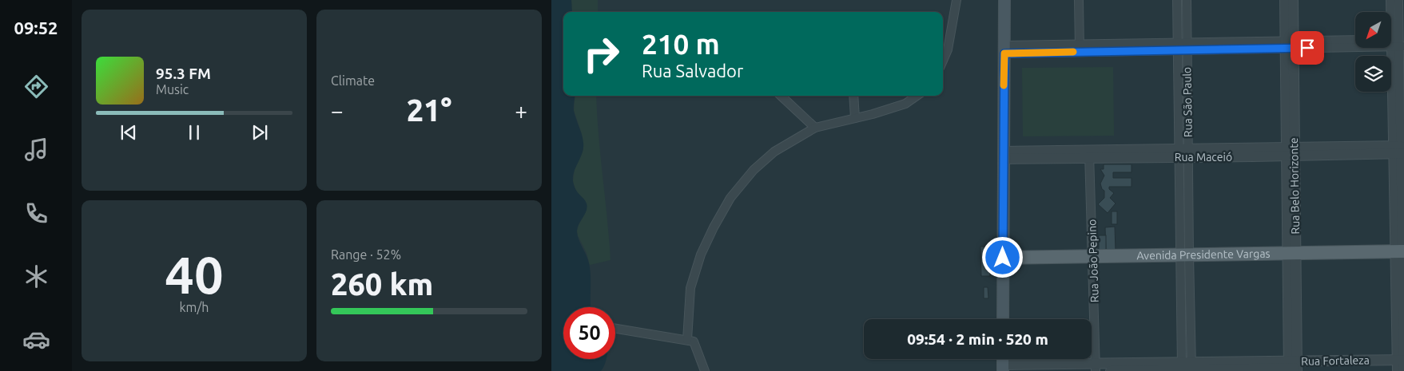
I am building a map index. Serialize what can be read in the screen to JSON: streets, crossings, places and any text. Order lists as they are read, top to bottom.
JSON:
{
  "streets": {
    "main road": ["Avenida Presidente Vargas"],
    "street": [
      "Rua São Paulo",
      "Rua Maceió",
      "Rua Belo Horizonte",
      "Rua João Pepino",
      "Rua Fortaleza"
    ]
  },
  "crossings": [
    ["Rua São Paulo", "Rua Maceió"],
    ["Rua São Paulo", "Avenida Presidente Vargas"],
    ["Rua São Paulo", "Rua Fortaleza"],
    ["Rua Maceió", "Rua Belo Horizonte"],
    ["Rua Maceió", "Rua João Pepino"],
    ["Rua Belo Horizonte", "Avenida Presidente Vargas"],
    ["Rua Belo Horizonte", "Rua Fortaleza"],
    ["Avenida Presidente Vargas", "Rua João Pepino"],
    ["Rua João Pepino", "Rua Fortaleza"]
  ],
  "north": "bottom left",
  "page": {
    "tabs": "09:52",
    "tile": [
      "Climate",
      ["40", "km/h"],
      ["Range · 52%", "260 km"]
    ],
    "turn": ["210 m", "Rua Salvador"],
    "song": ["95.3 FM", "Music"],
    "heat": ["−", "21°", "+"],
    "limit": "50",
    "trip": "09:54 · 2 min · 520 m"
  }
}
